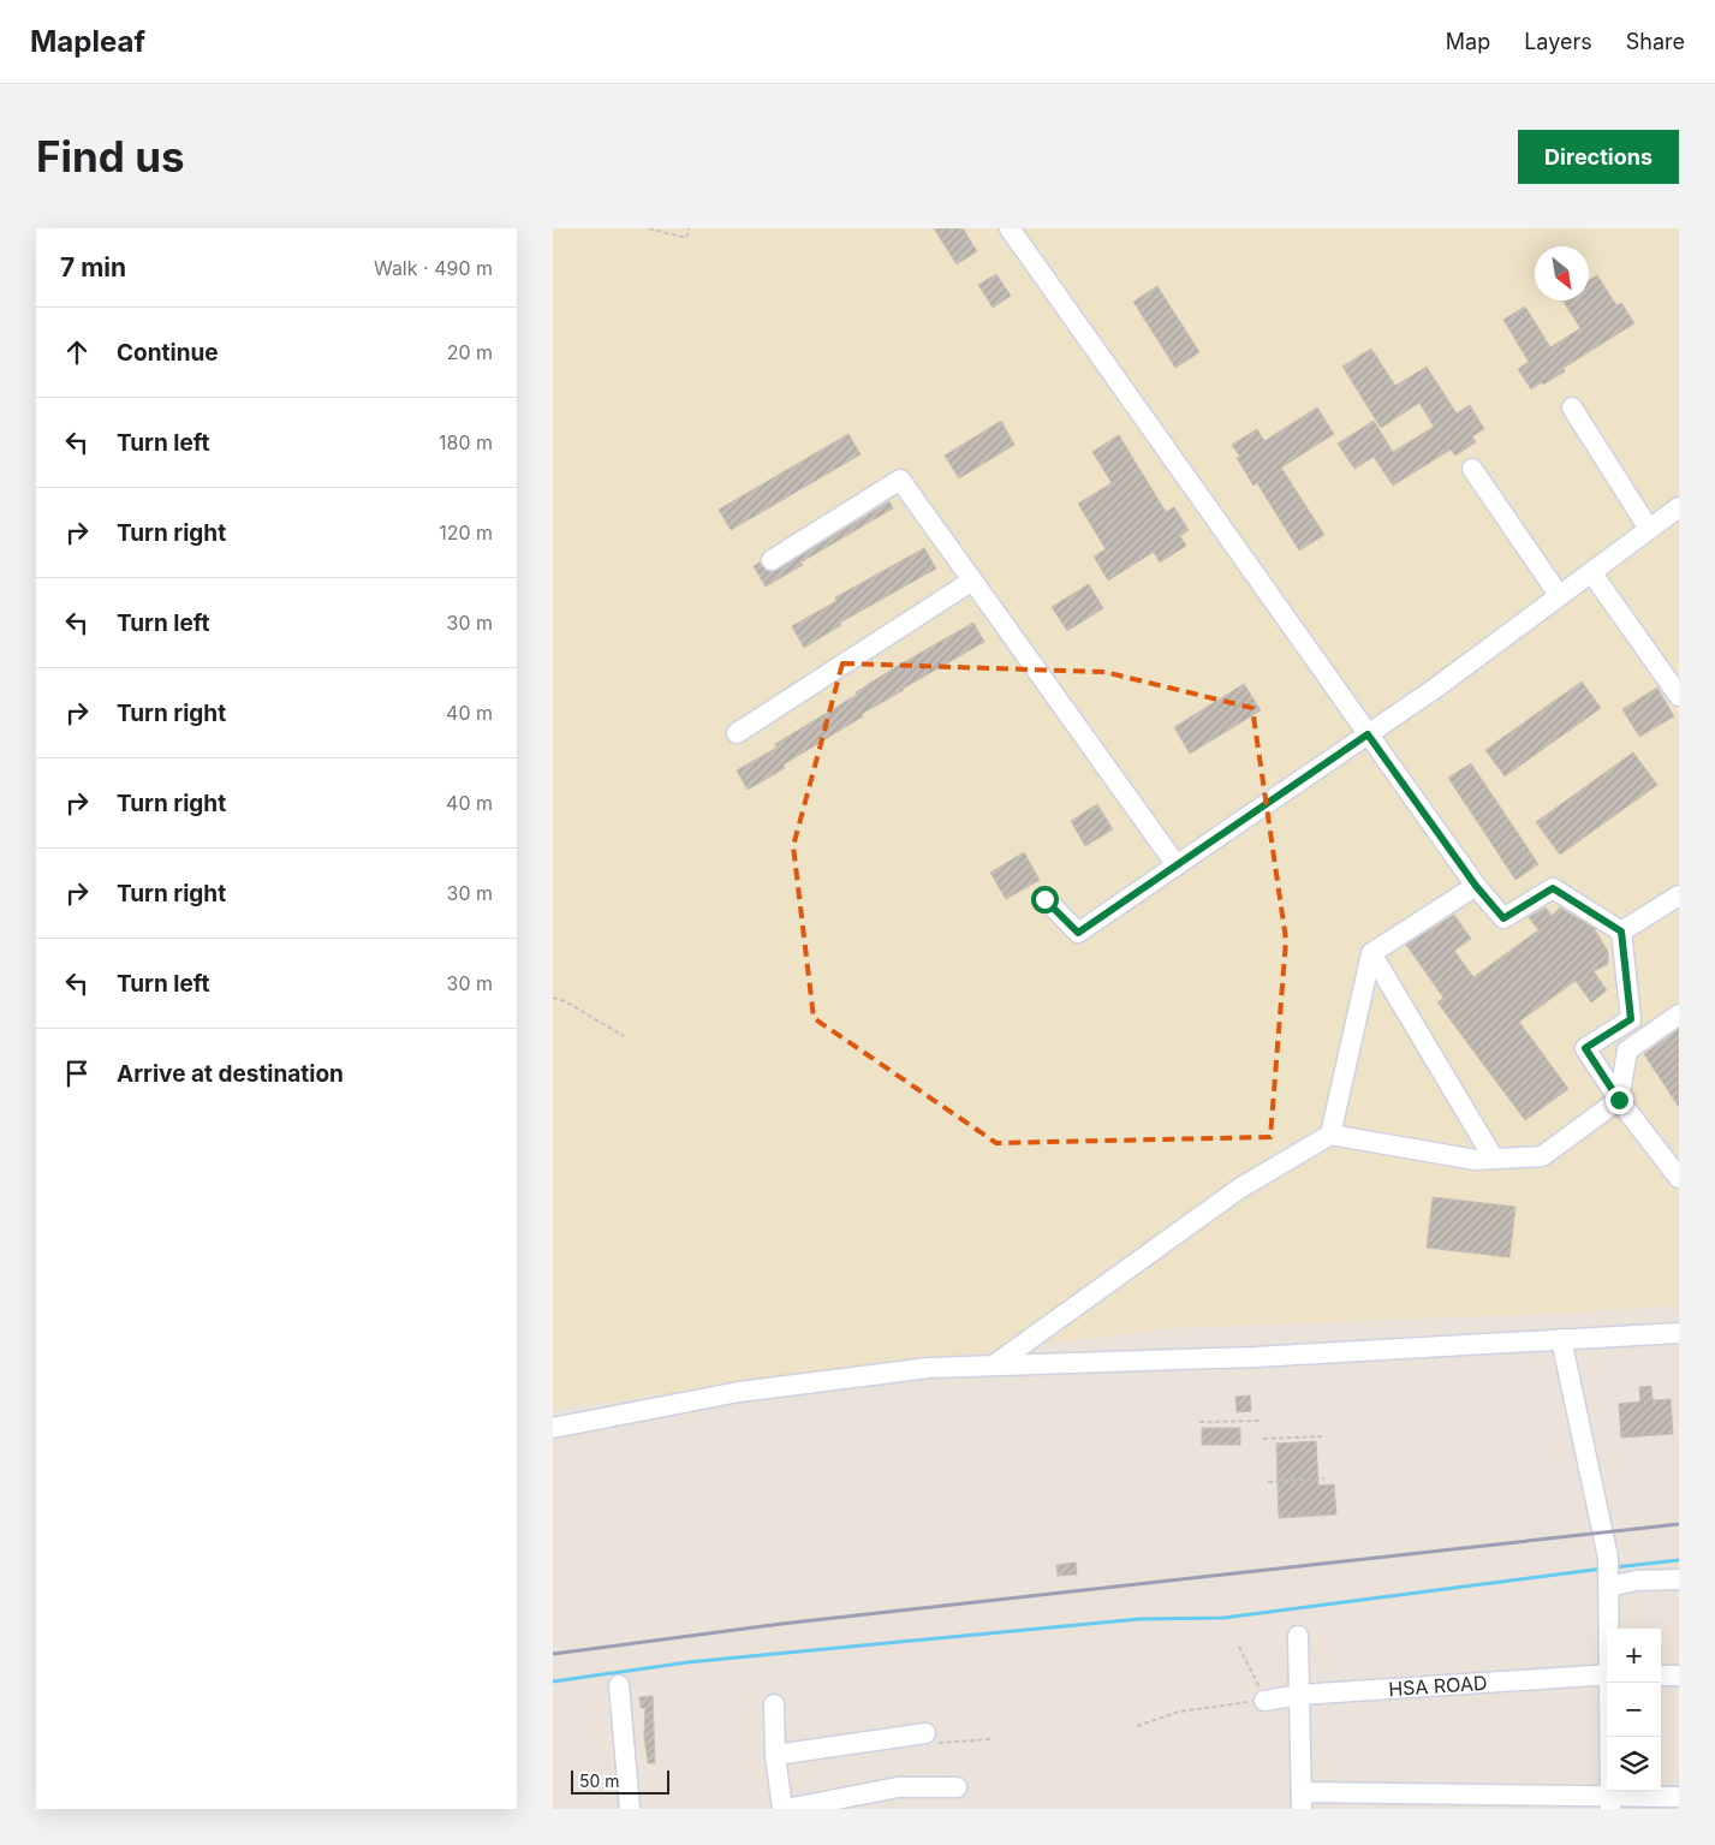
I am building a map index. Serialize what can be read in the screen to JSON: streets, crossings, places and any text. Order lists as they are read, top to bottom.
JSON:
{
  "streets": {
    "street": ["HSA ROAD"]
  },
  "scale_bar": "50 m",
  "north": "bottom right",
  "page": {
    "header": "Mapleaf",
    "nav": ["Map", "Layers", "Share"],
    "buttons": "Directions",
    "title": "Find us",
    "heading": ["7 min", "Walk · 490 m"],
    "list": [
      ["Continue", "20 m"],
      ["Turn left", "180 m"],
      ["Turn right", "120 m"],
      ["Turn left", "30 m"],
      ["Turn right", "40 m"],
      ["Turn right", "40 m"],
      ["Turn right", "30 m"],
      ["Turn left", "30 m"],
      "Arrive at destination"
    ],
    "map_buttons": ["+", "−"],
    "scale": "50 m"
  }
}
